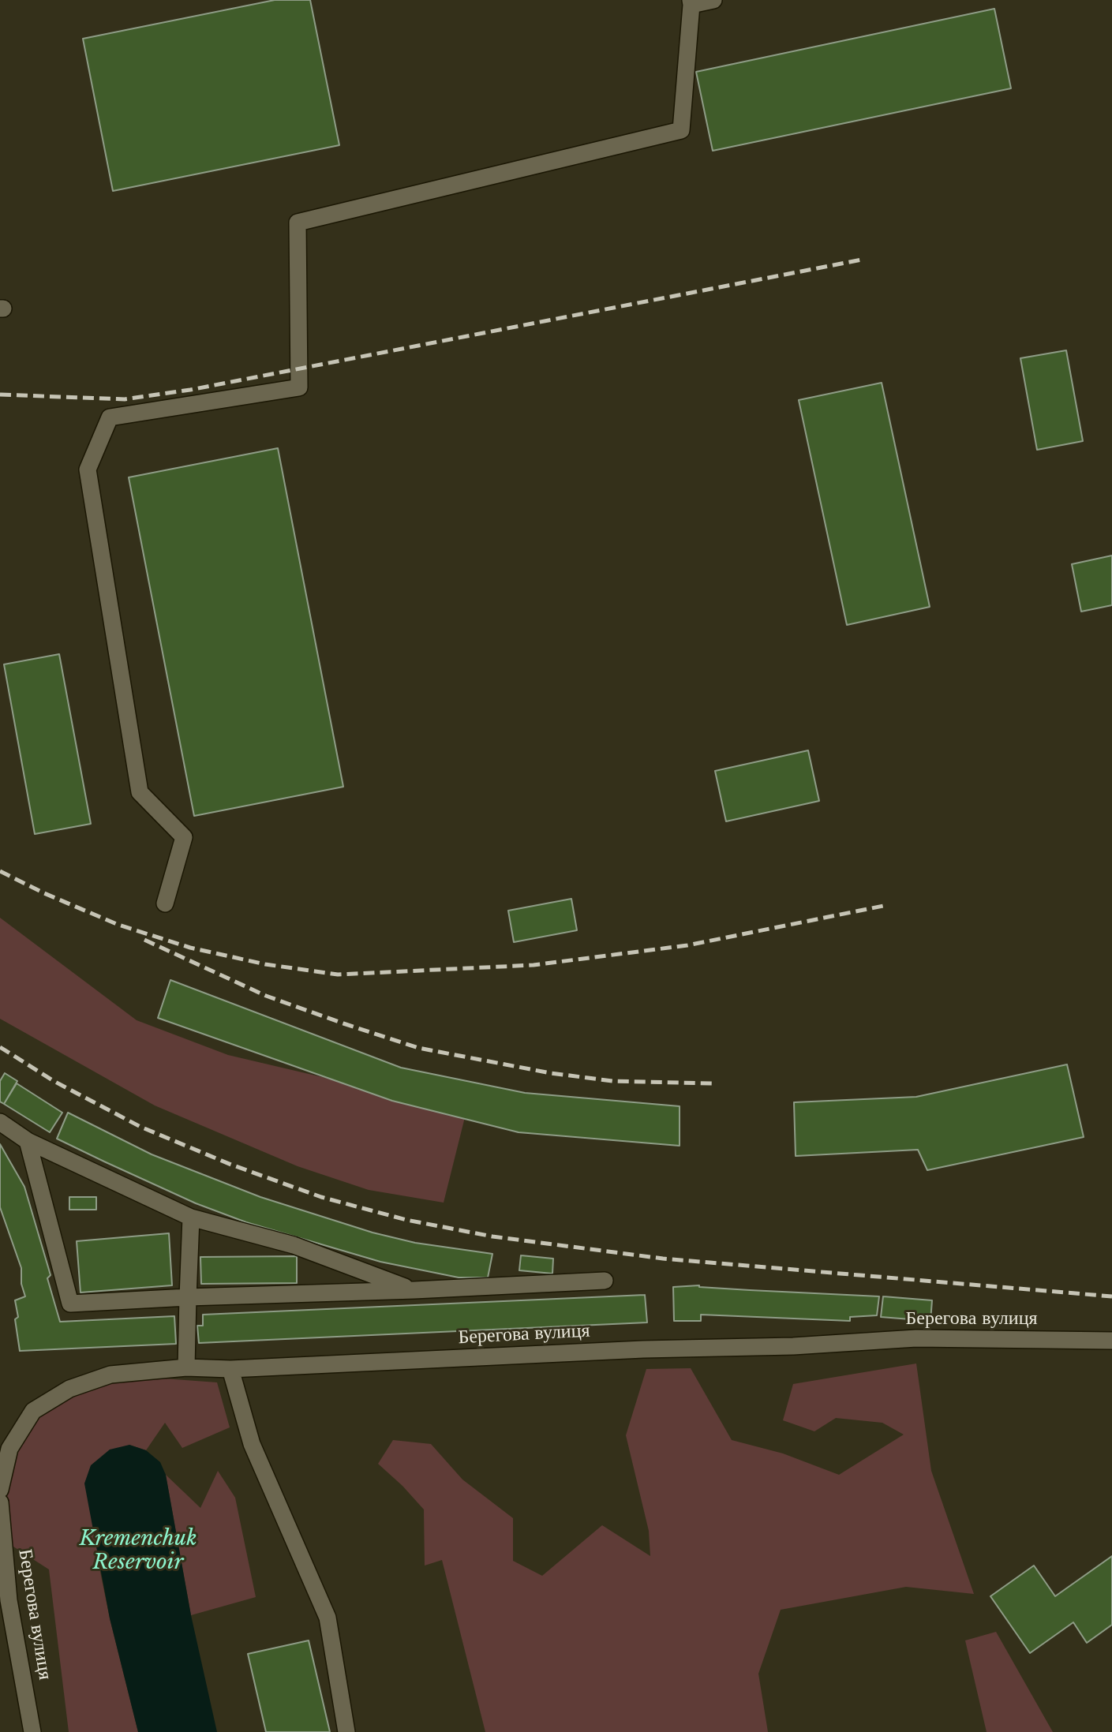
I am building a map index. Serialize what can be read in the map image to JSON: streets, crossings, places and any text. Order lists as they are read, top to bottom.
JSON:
{
  "streets": {
    "street": ["Берегова вулиця"]
  },
  "water": ["Kremenchuk Reservoir"]
}
